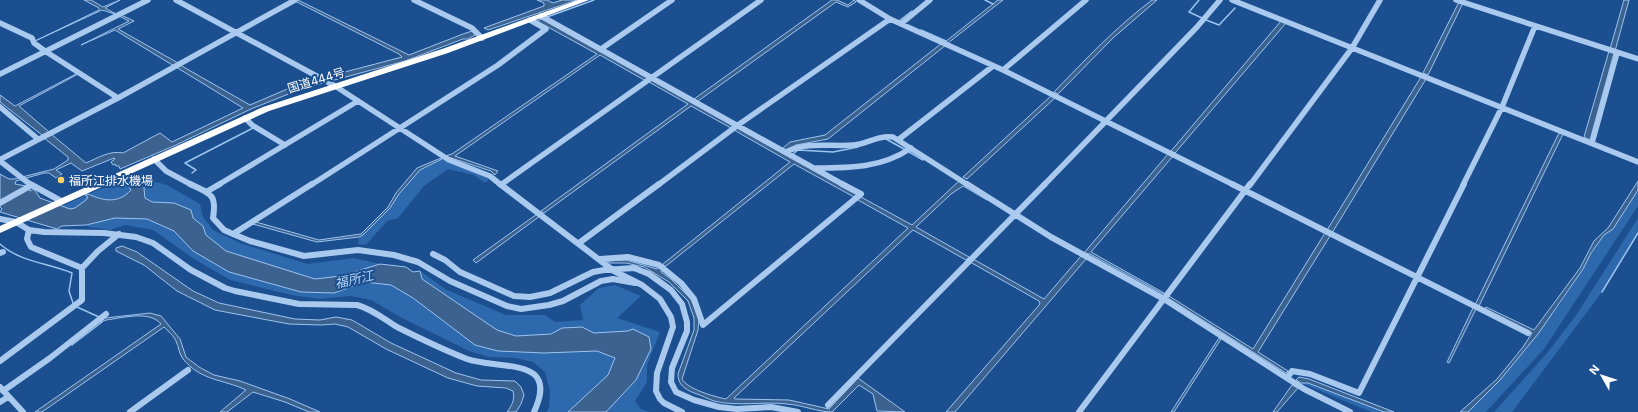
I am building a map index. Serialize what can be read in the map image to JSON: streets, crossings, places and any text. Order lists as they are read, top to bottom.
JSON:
{
  "streets": {
    "highway": ["国道444号"]
  },
  "water": ["福所江"],
  "places": ["福所江排水機場"],
  "north": "top left"
}
